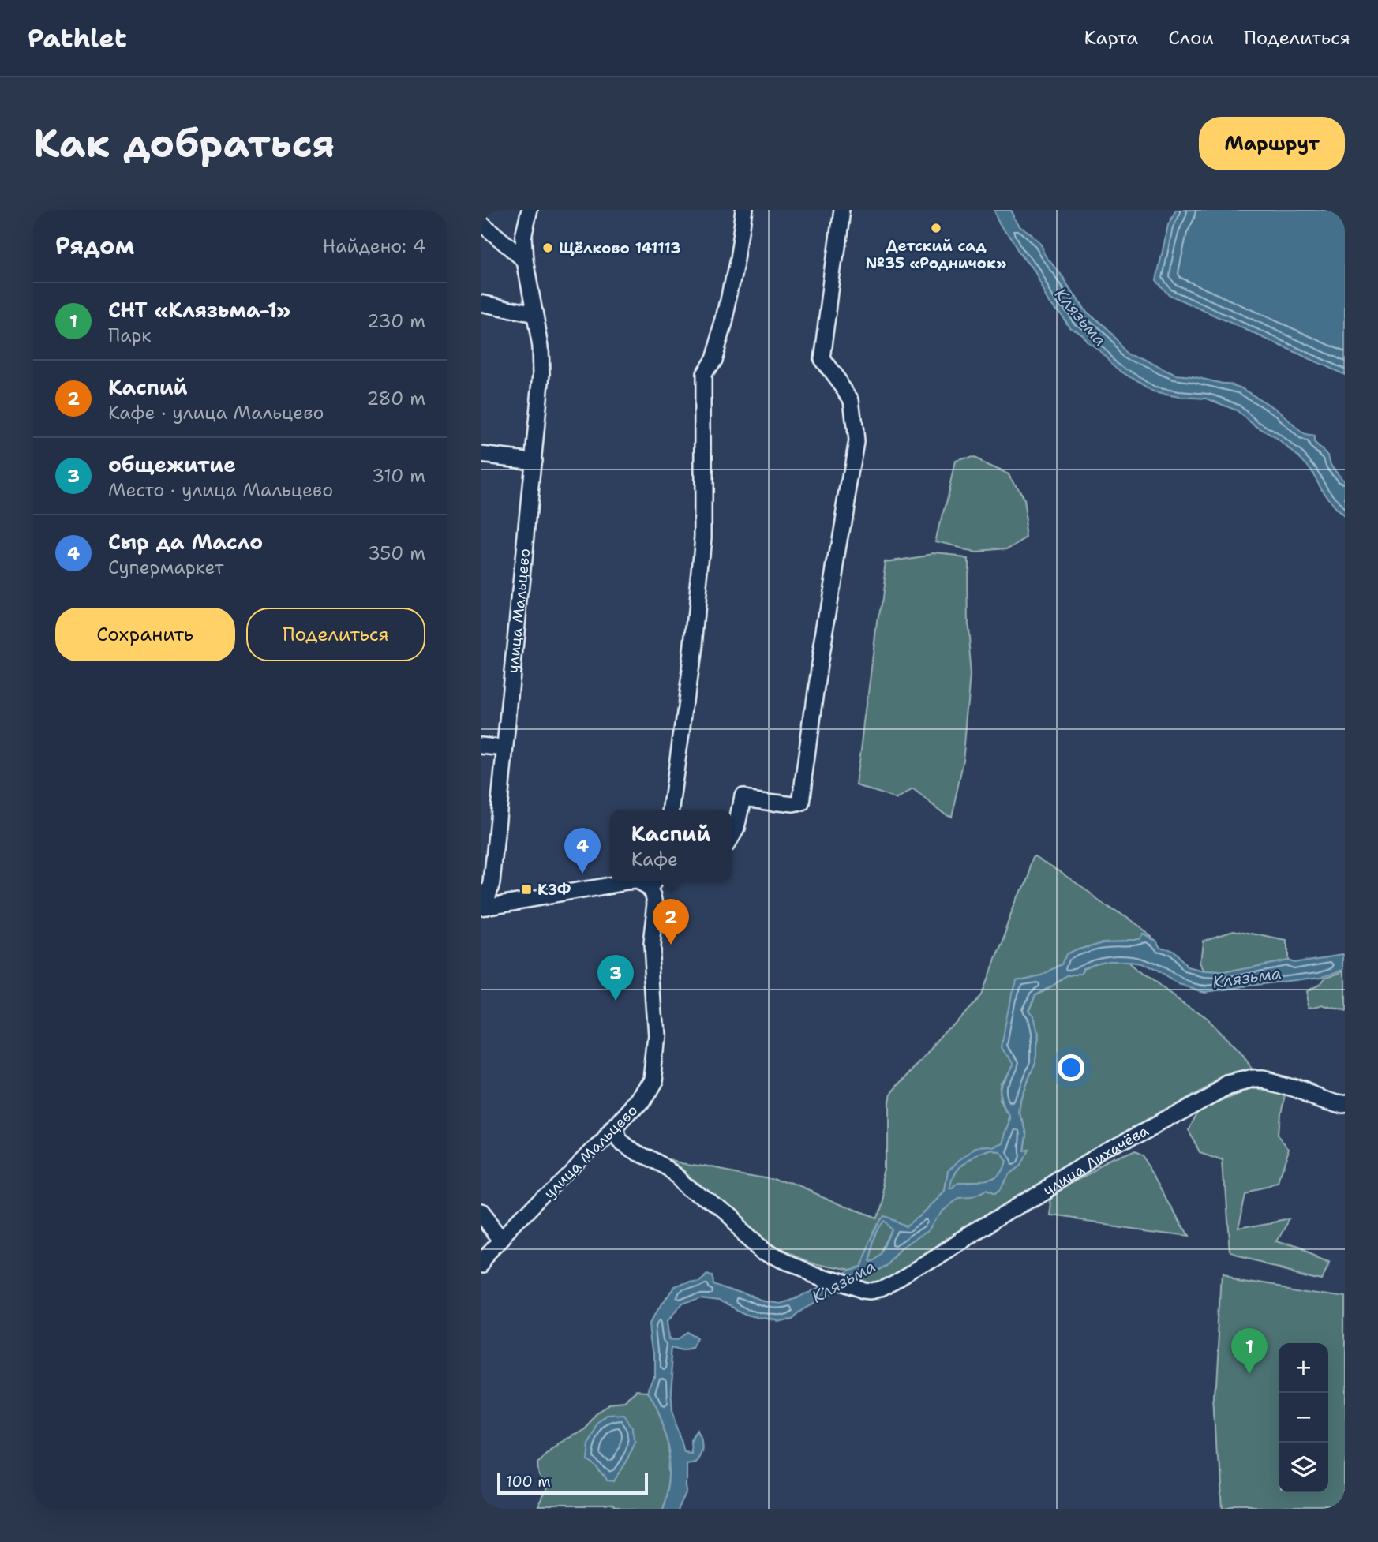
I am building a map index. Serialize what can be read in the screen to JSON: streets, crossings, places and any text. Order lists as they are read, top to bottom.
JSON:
{
  "streets": {
    "street": ["улица Мальцево", "улица Лихачёва"]
  },
  "crossings": [
    ["улица Мальцево", "улица Лихачёва"]
  ],
  "water": ["Клязьма"],
  "places": {
    "other": ["Детский сад №35 «Родничок»", "Щёлково 141113"],
    "transit": ["КЗФ"]
  },
  "scale_bar": "100 m",
  "page": {
    "header": "Pathlet",
    "nav": ["Карта", "Слои", "Поделиться"],
    "buttons": [
      "Маршрут",
      ["Сохранить", "Поделиться"]
    ],
    "title": "Как добраться",
    "heading": ["Рядом", "Найдено: 4"],
    "list": [
      {
        "mark": "1",
        "name": "СНТ «Клязьма-1»",
        "note": "Парк",
        "value": "230 m"
      },
      {
        "mark": "2",
        "name": "Каспий",
        "note": "Кафе · улица Мальцево",
        "value": "280 m"
      },
      {
        "mark": "3",
        "name": "общежитие",
        "note": "Место · улица Мальцево",
        "value": "310 m"
      },
      {
        "mark": "4",
        "name": "Сыр да Масло",
        "note": "Супермаркет",
        "value": "350 m"
      }
    ],
    "popup": ["Каспий", "Кафе"],
    "pins": [
      "4",
      "2",
      "3",
      "1"
    ],
    "map_buttons": ["+", "−"],
    "scale": "100 m"
  }
}
